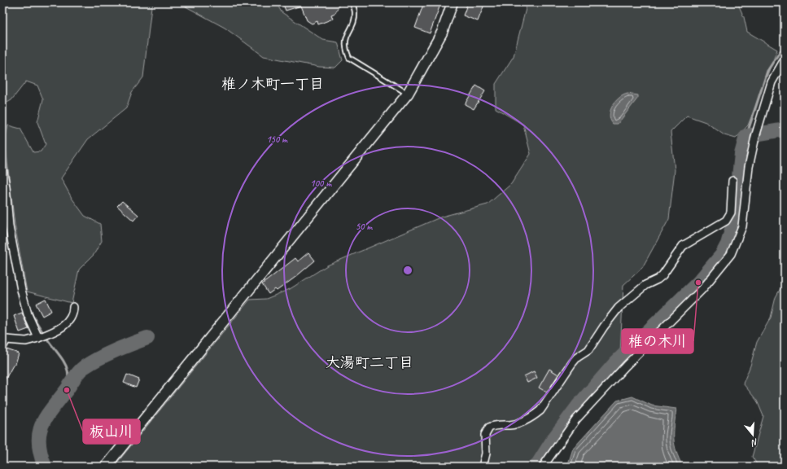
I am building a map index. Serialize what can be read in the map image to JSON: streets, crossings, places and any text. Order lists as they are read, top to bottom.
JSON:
{
  "districts": ["椎ノ木町一丁目", "大湯町二丁目"],
  "places": ["椎の木川", "板山川"],
  "north": "bottom",
  "rings": ["150 m", "100 m", "50 m"]
}
